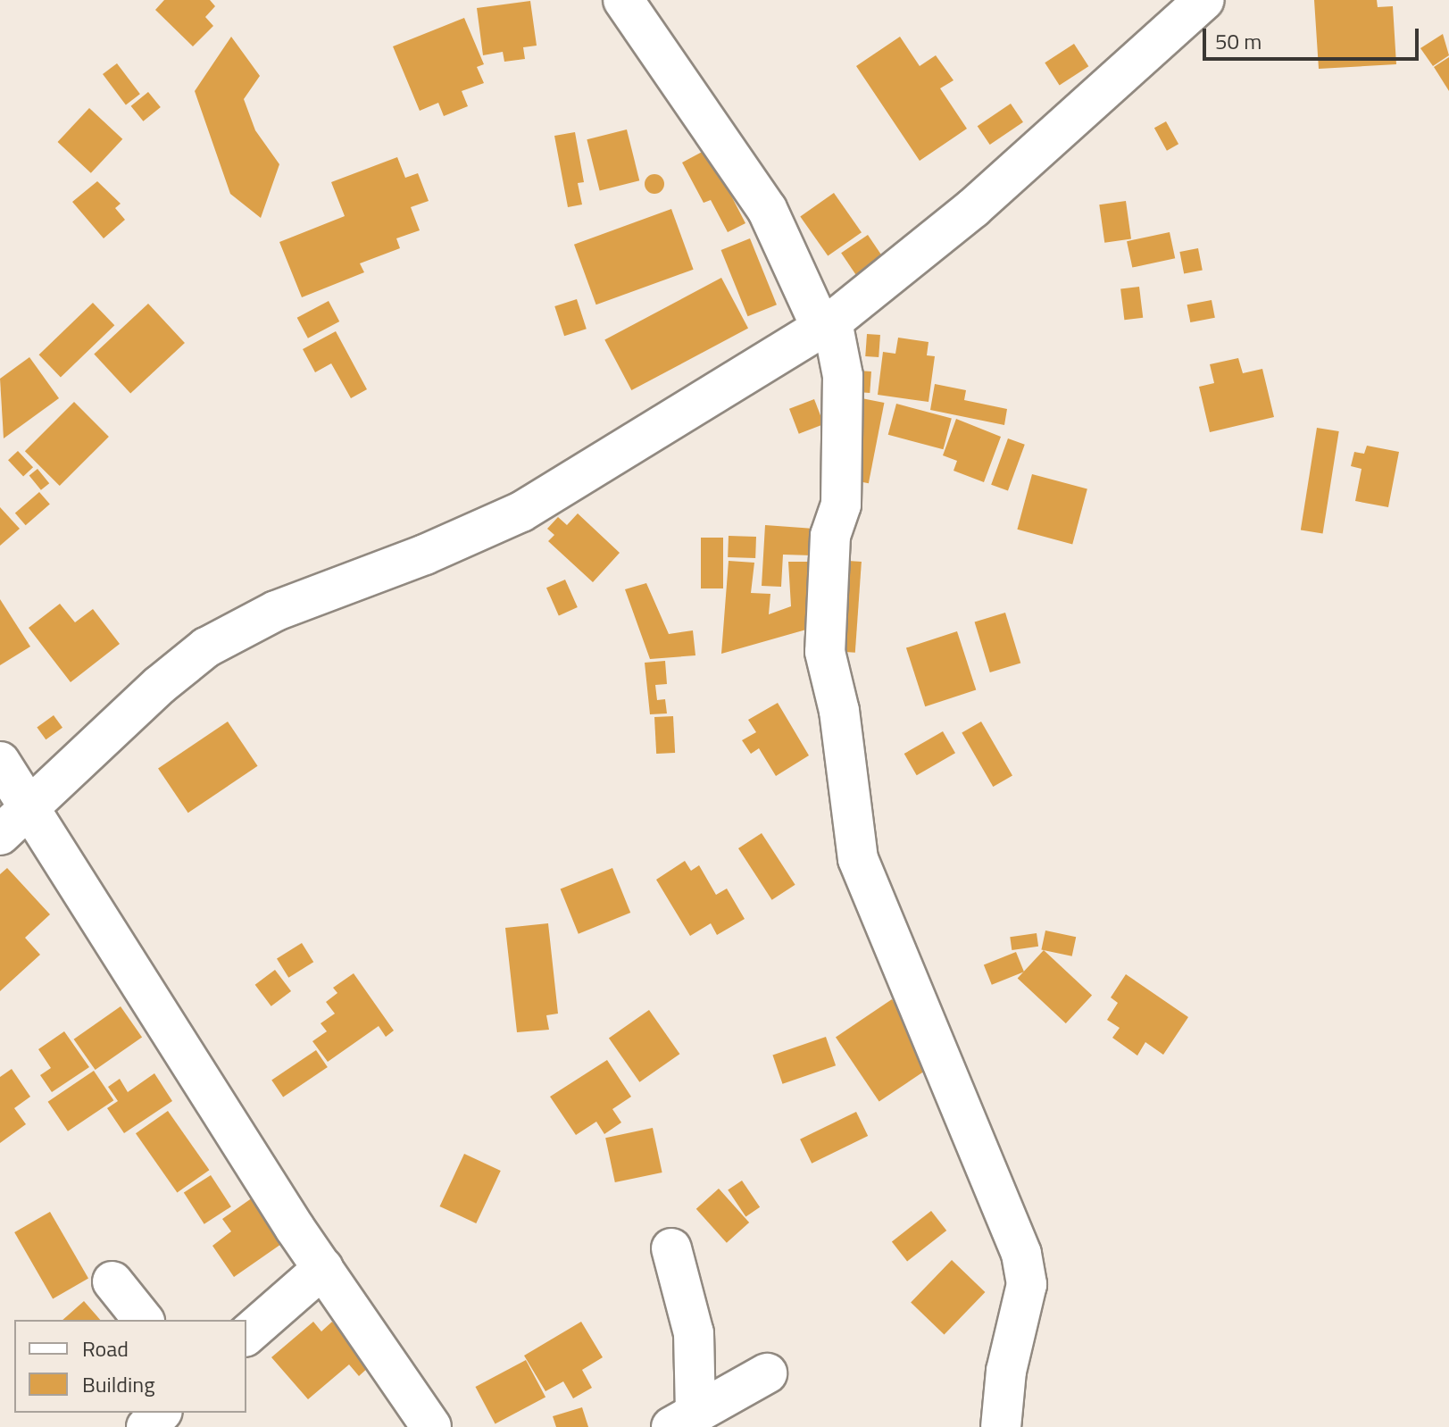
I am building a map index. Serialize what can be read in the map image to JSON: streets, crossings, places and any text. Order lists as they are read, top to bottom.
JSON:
{
  "legend": ["Road", "Building"],
  "scale_bar": "50 m"
}
